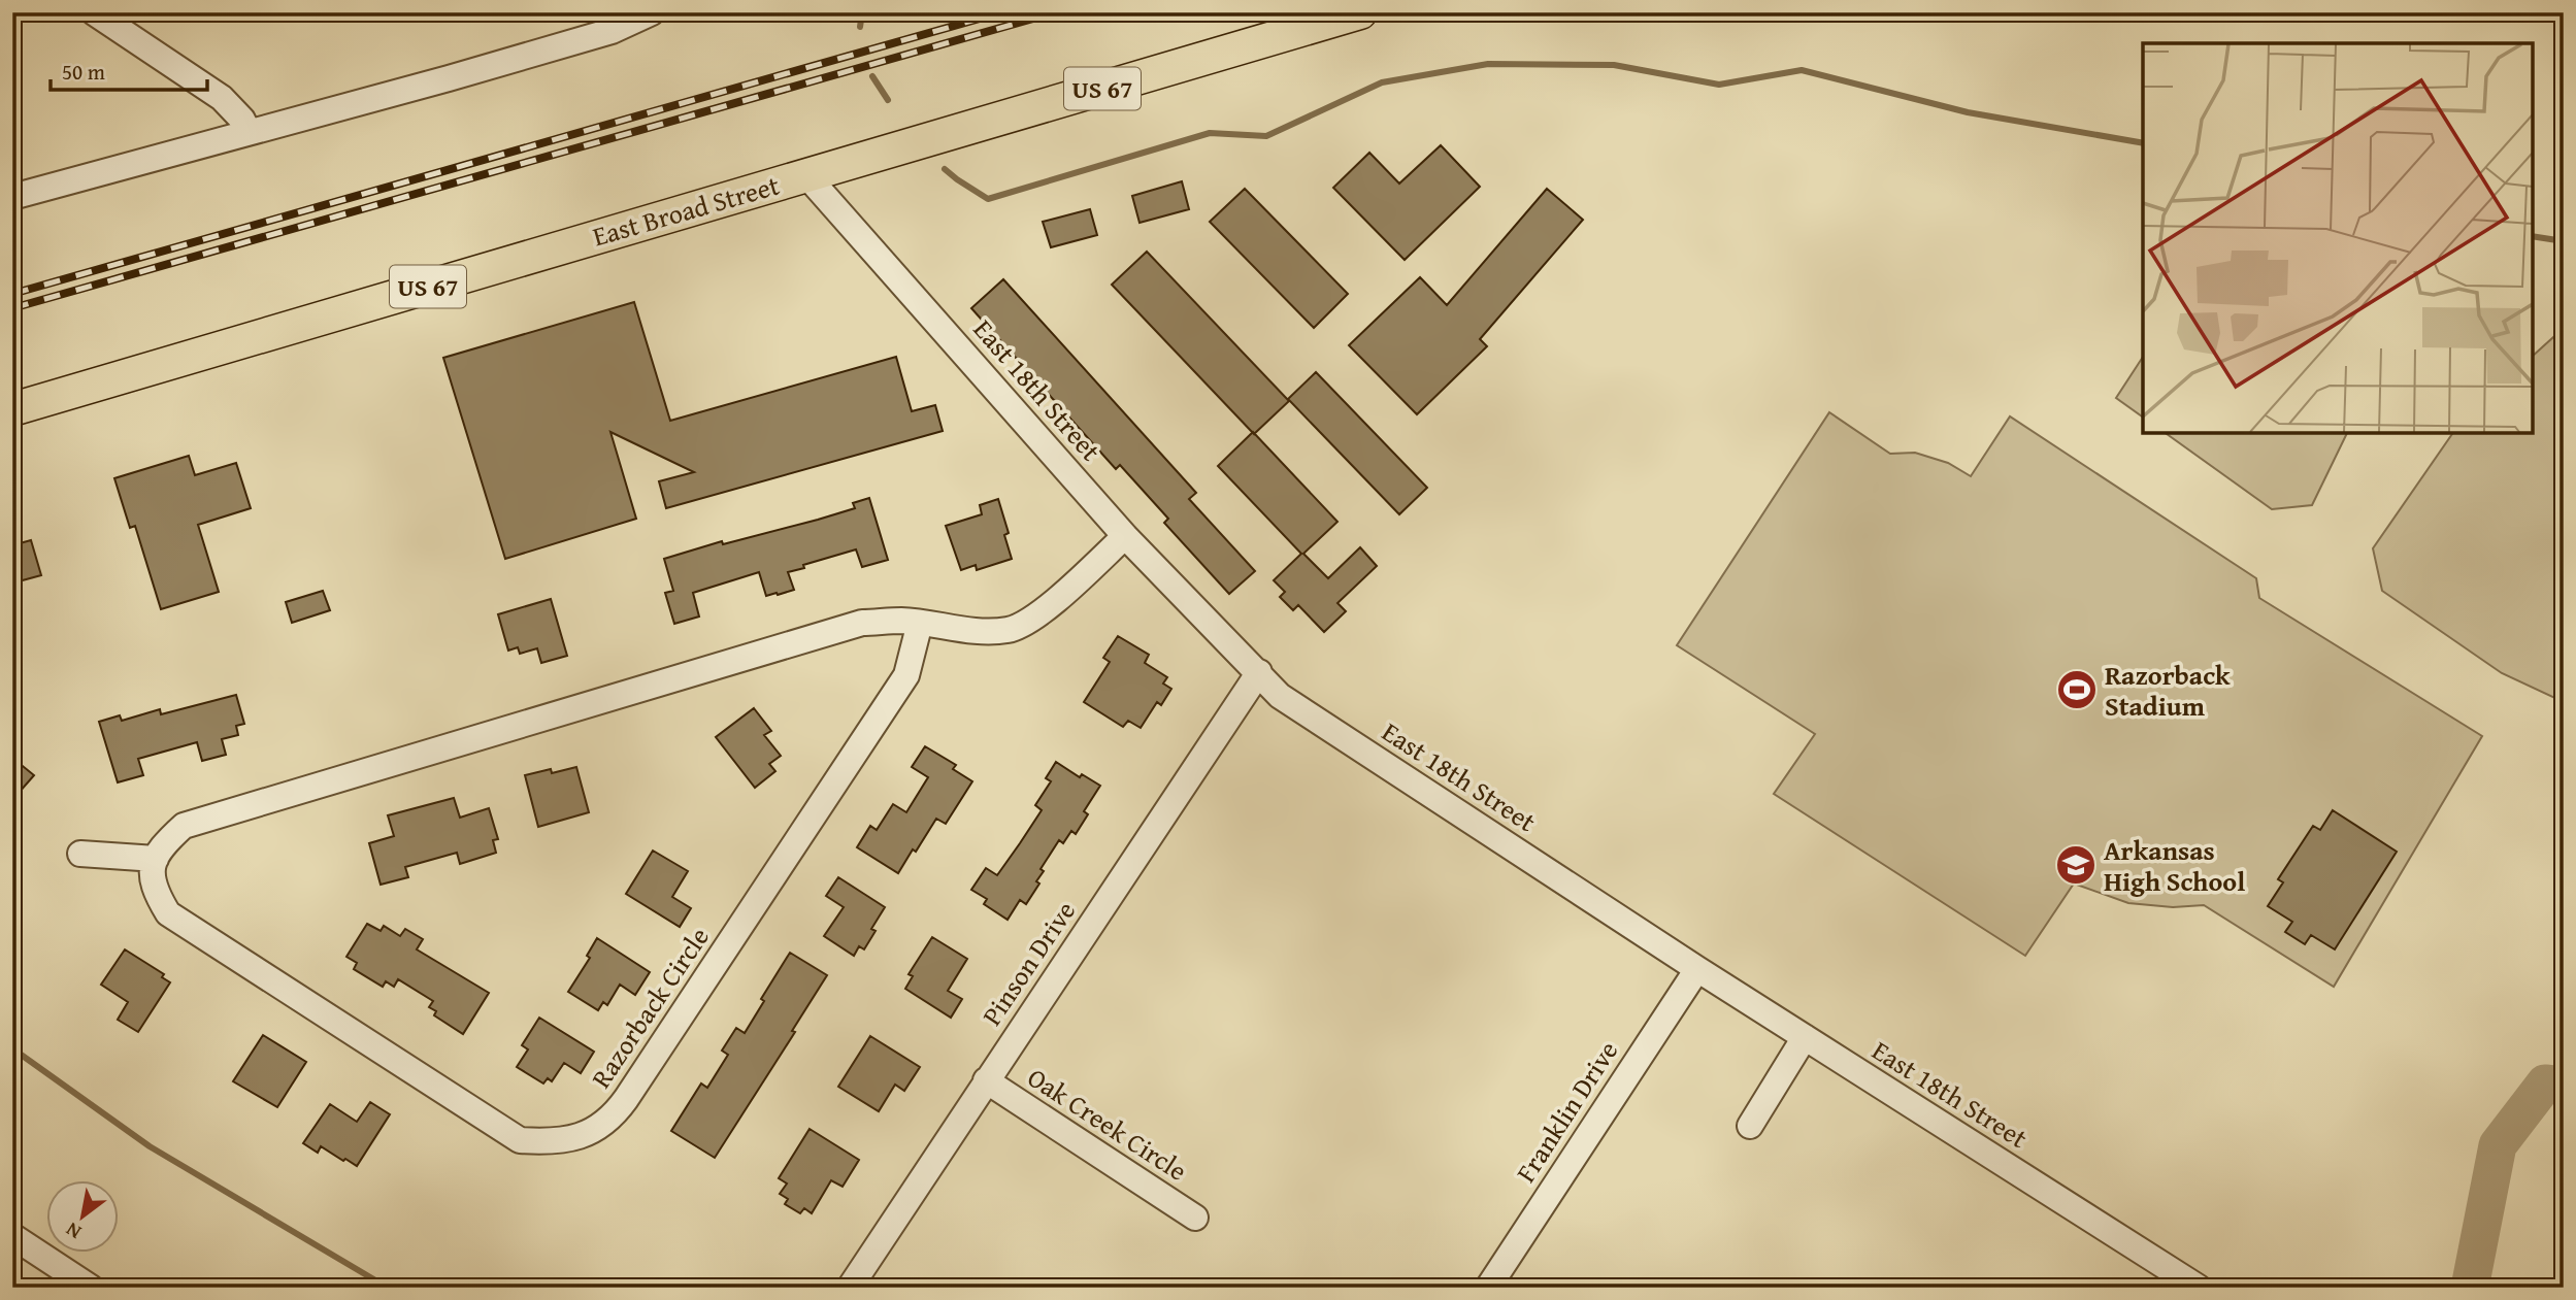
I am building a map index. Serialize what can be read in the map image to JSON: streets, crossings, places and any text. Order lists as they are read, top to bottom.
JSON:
{
  "streets": {
    "main road": ["US 67", "East Broad Street"],
    "street": [
      "East 18th Street",
      "Pinson Drive",
      "Razorback Circle",
      "Franklin Drive",
      "Oak Creek Circle"
    ]
  },
  "crossings": [
    ["East Broad Street", "East 18th Street"],
    ["East 18th Street", "Pinson Drive"],
    ["East 18th Street", "Franklin Drive"],
    ["Pinson Drive", "Oak Creek Circle"]
  ],
  "places": {
    "sports": ["Razorback Stadium"],
    "school or university": ["Arkansas High School"]
  },
  "scale_bar": "50 m",
  "north": "bottom left"
}
